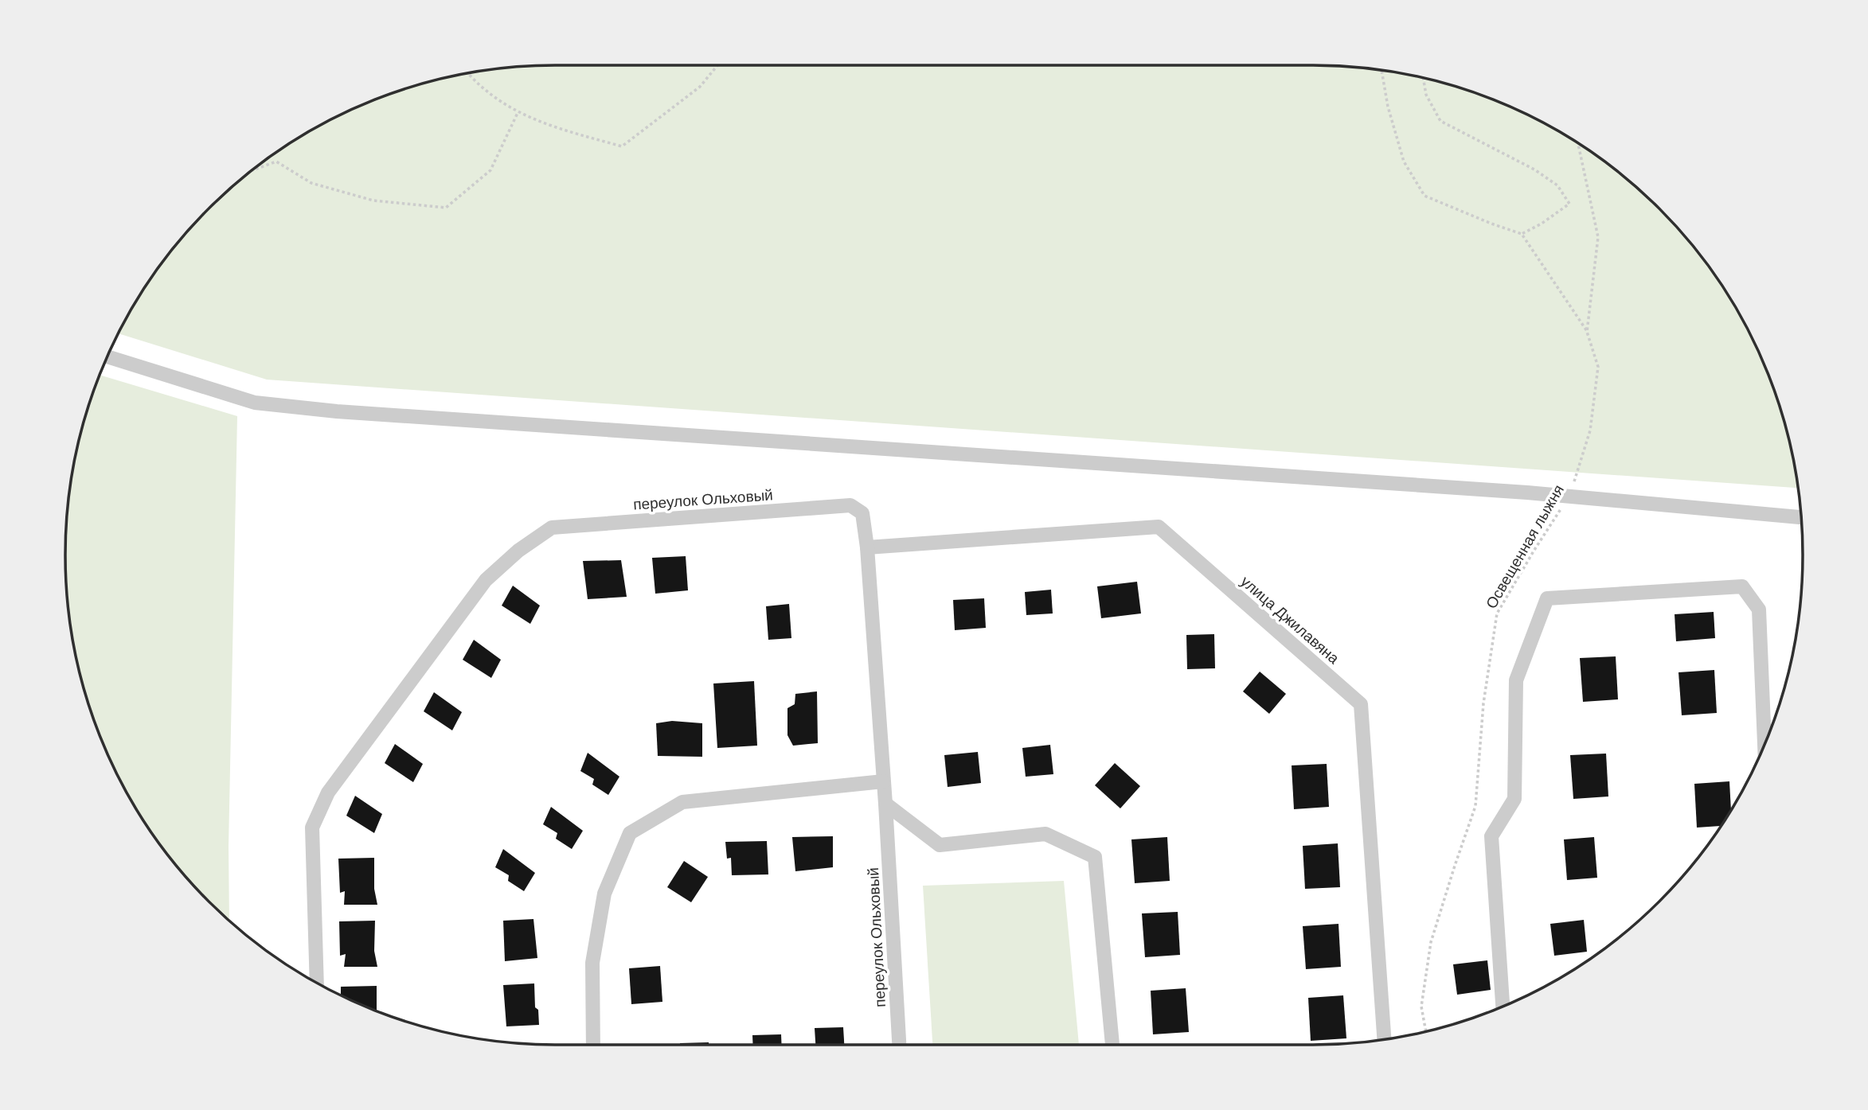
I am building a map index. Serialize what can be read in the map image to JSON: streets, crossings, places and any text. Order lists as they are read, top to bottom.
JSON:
{
  "streets": {
    "street": ["переулок Ольховый", "улица Джилавяна"],
    "path": ["Освещенная лыжня"]
  },
  "crossings": [
    ["переулок Ольховый", "улица Джилавяна"]
  ]
}
